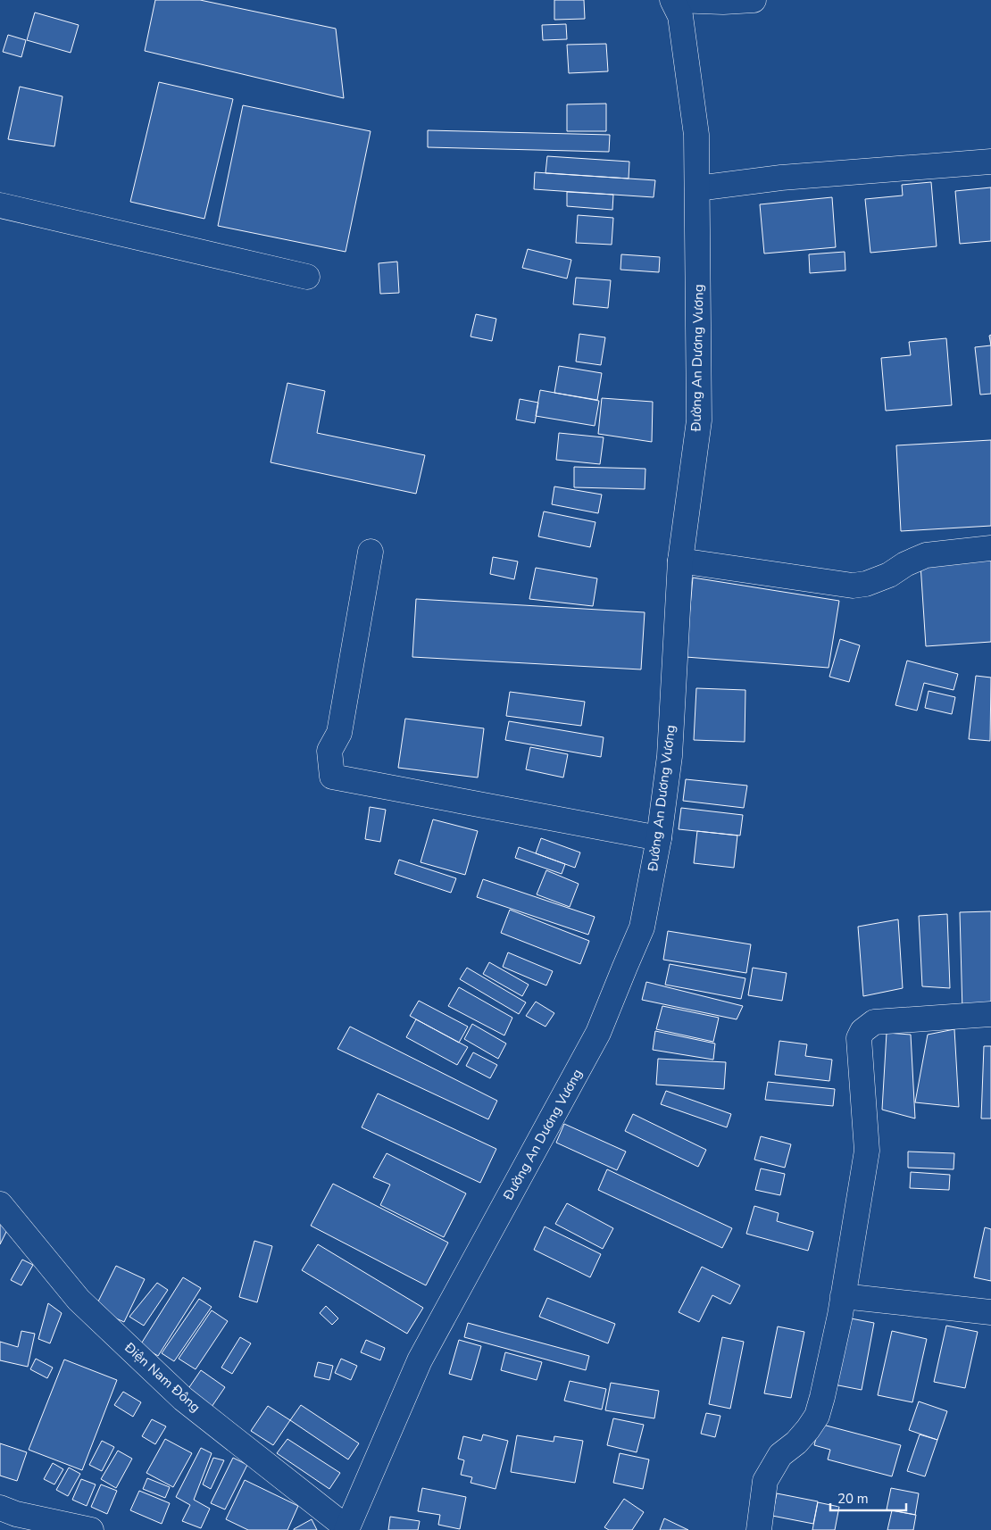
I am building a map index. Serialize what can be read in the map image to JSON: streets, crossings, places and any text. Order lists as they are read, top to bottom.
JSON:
{
  "streets": {
    "main road": ["Đường An Dương Vương", "Điện Nam Đông"]
  },
  "crossings": [
    ["Đường An Dương Vương", "Điện Nam Đông"]
  ],
  "scale_bar": "20 m"
}
